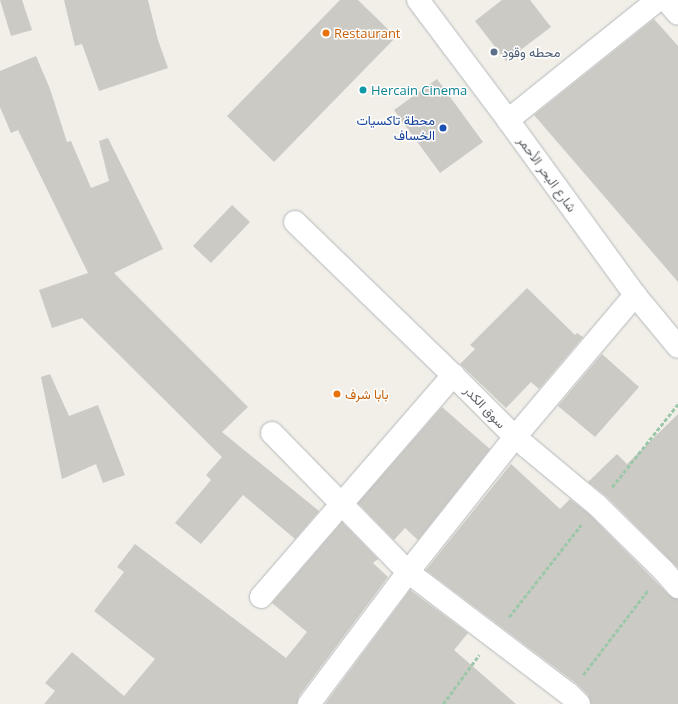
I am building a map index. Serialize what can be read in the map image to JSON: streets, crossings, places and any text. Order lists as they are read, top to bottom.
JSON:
{
  "streets": {
    "street": ["شارع البحر الأحمر", "سوق الكدر"]
  },
  "places": [
    "Restaurant",
    "محطه وقود",
    "Hercain Cinema",
    "محطة تاكسيات الخساف",
    "بابا شرف"
  ]
}
